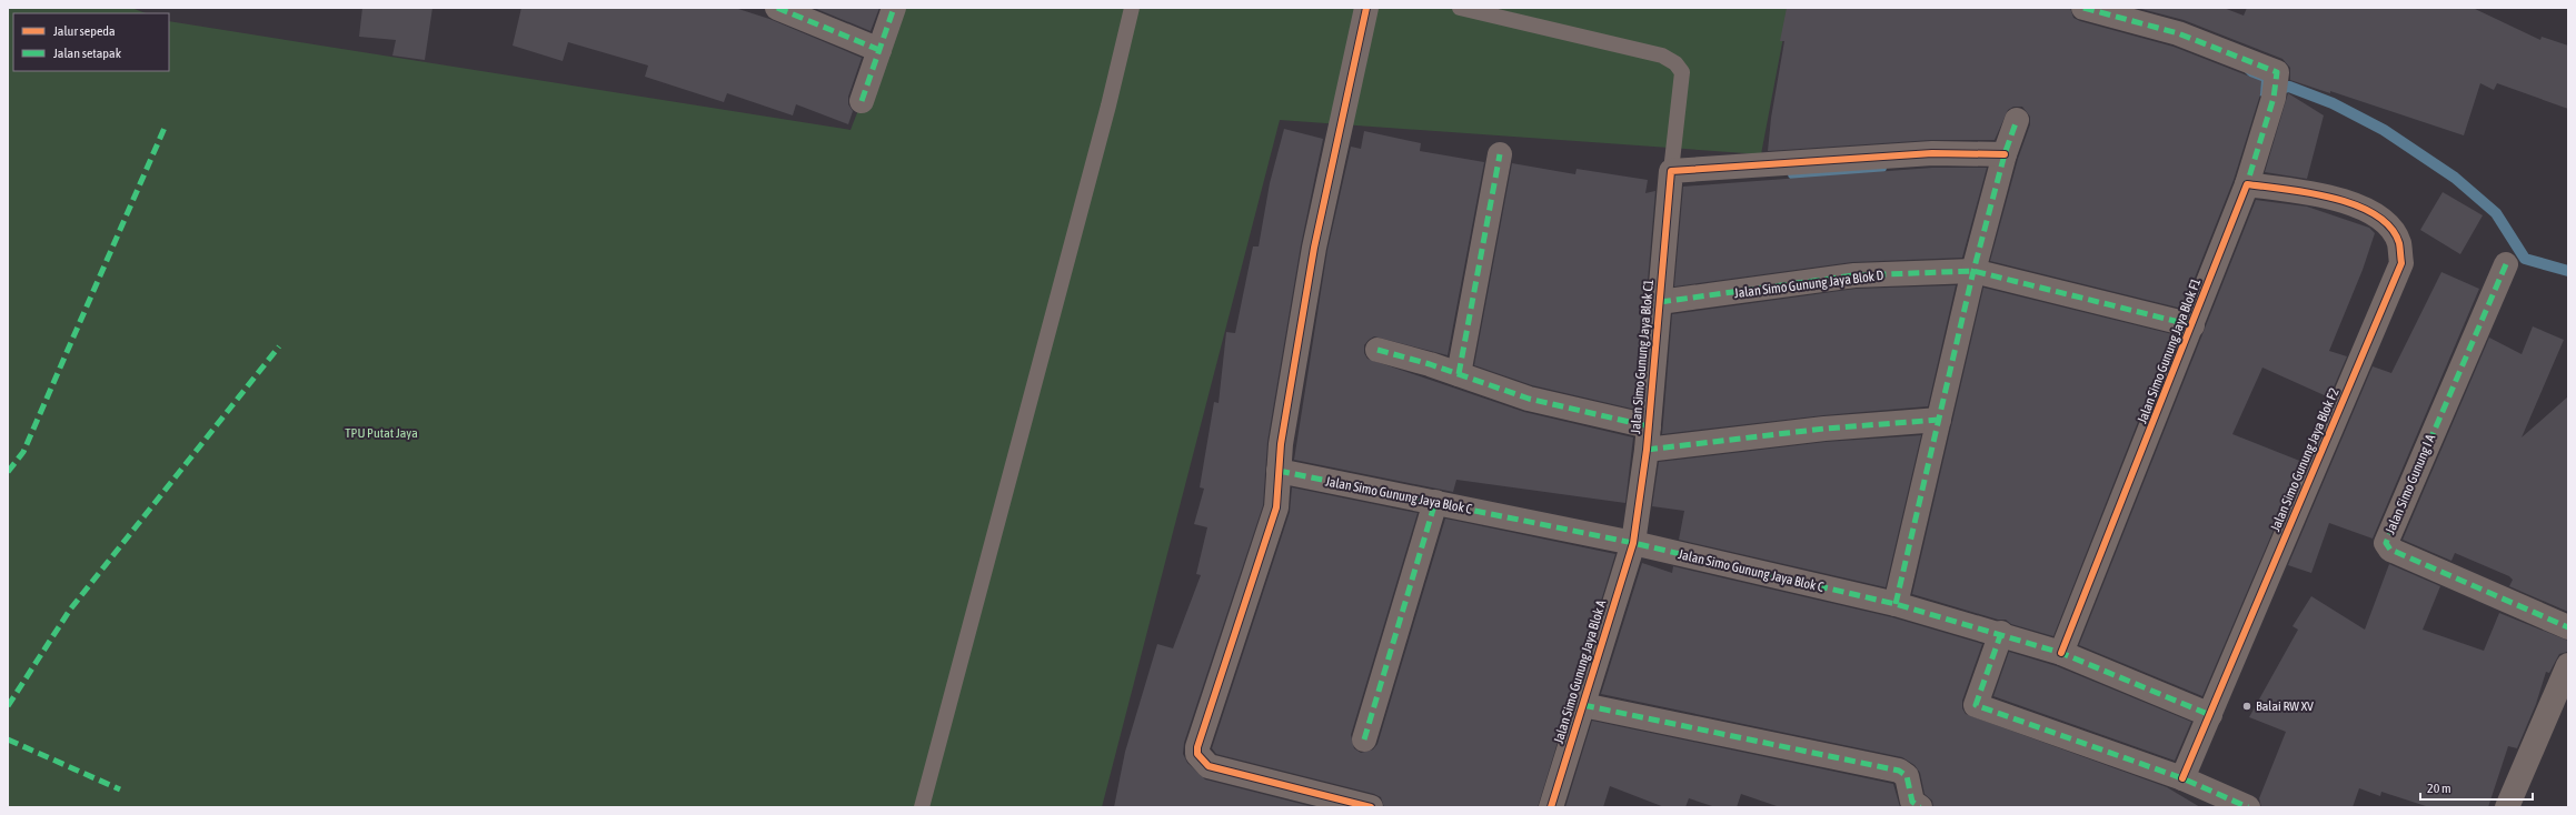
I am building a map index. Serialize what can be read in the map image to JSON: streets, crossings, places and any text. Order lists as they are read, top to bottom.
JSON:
{
  "streets": {
    "street": [
      "Jalan Simo Gunung Jaya Blok D",
      "Jalan Simo Gunung Jaya Blok F1",
      "Jalan Simo Gunung Jaya Blok C1",
      "Jalan Simo Gunung Jaya Blok F2",
      "Jalan Simo Gunung I A",
      "Jalan Simo Gunung Jaya Blok C",
      "Jalan Simo Gunung Jaya Blok A"
    ]
  },
  "crossings": [
    ["Jalan Simo Gunung Jaya Blok D", "Jalan Simo Gunung Jaya Blok F1"],
    ["Jalan Simo Gunung Jaya Blok D", "Jalan Simo Gunung Jaya Blok C1"],
    ["Jalan Simo Gunung Jaya Blok F1", "Jalan Simo Gunung Jaya Blok F2"],
    ["Jalan Simo Gunung Jaya Blok F1", "Jalan Simo Gunung Jaya Blok C"],
    ["Jalan Simo Gunung Jaya Blok C1", "Jalan Simo Gunung Jaya Blok C"],
    ["Jalan Simo Gunung Jaya Blok C1", "Jalan Simo Gunung Jaya Blok A"],
    ["Jalan Simo Gunung Jaya Blok F2", "Jalan Simo Gunung Jaya Blok C"],
    ["Jalan Simo Gunung Jaya Blok C", "Jalan Simo Gunung Jaya Blok A"]
  ],
  "parks": ["TPU Putat Jaya"],
  "places": ["Balai RW XV"],
  "legend": ["Jalur sepeda", "Jalan setapak"],
  "scale_bar": "20 m"
}
